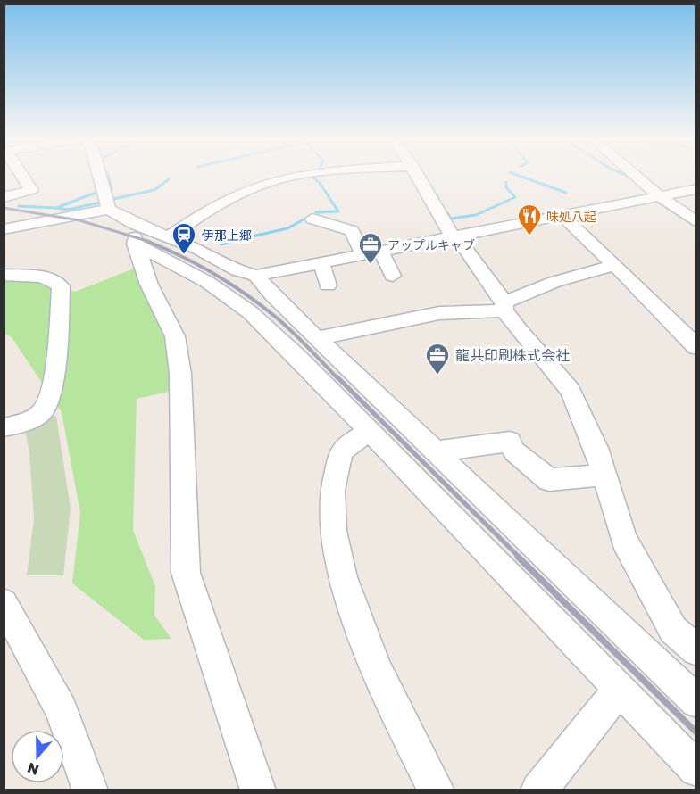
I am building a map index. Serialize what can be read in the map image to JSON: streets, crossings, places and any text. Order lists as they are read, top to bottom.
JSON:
{
  "places": {
    "restaurant": ["味処八起"],
    "station": ["伊那上郷"],
    "office": ["アップルキャブ", "龍共印刷株式会社"]
  },
  "north": "bottom"
}
